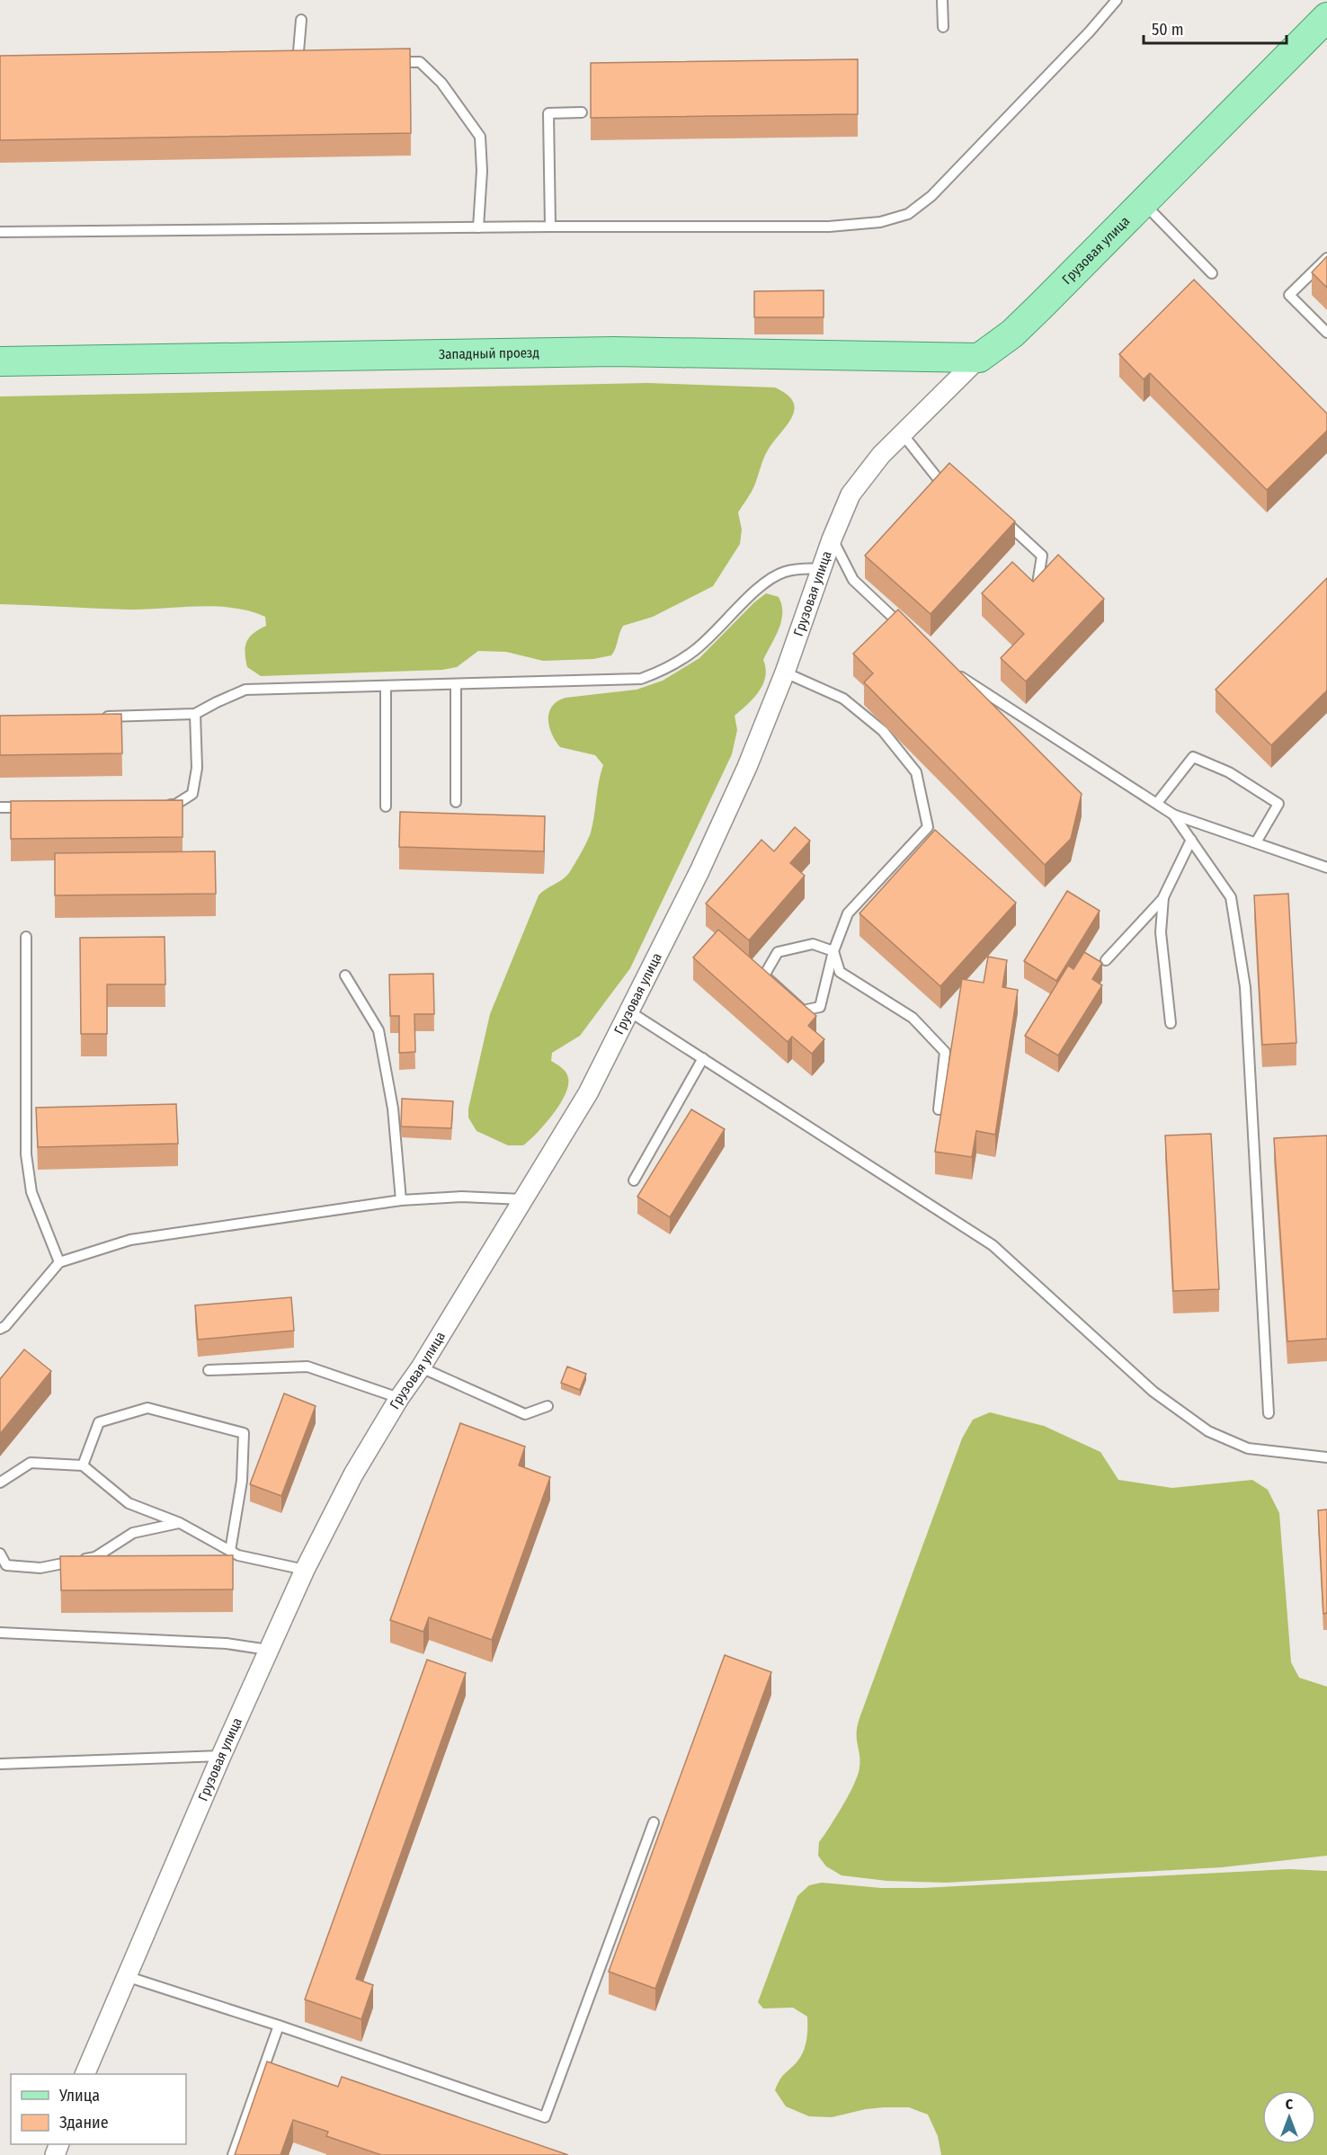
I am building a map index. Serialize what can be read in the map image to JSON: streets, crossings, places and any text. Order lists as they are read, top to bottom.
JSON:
{
  "streets": {
    "main road": ["Грузовая улица", "Западный проезд"]
  },
  "crossings": [
    ["Грузовая улица", "Западный проезд"]
  ],
  "legend": ["Улица", "Здание"],
  "scale_bar": "50 m",
  "north": "top"
}
